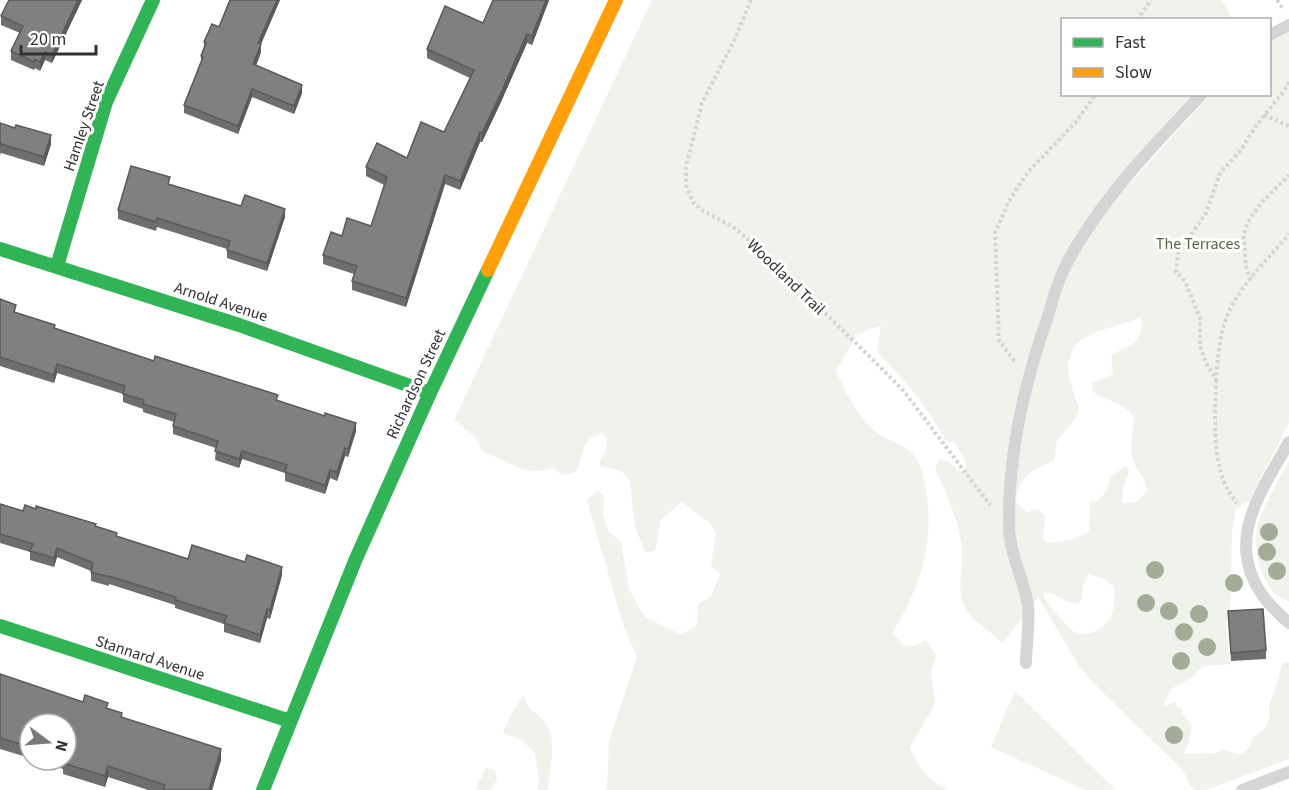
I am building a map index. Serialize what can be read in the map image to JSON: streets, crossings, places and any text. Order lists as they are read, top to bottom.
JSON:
{
  "streets": {
    "street": [
      "Hamley Street",
      "Arnold Avenue",
      "Richardson Street",
      "Stannard Avenue"
    ],
    "path": ["Woodland Trail"]
  },
  "crossings": [
    ["Hamley Street", "Arnold Avenue"],
    ["Arnold Avenue", "Richardson Street"],
    ["Richardson Street", "Stannard Avenue"]
  ],
  "parks": ["The Terraces"],
  "legend": ["Fast", "Slow"],
  "scale_bar": "20 m",
  "north": "right"
}
